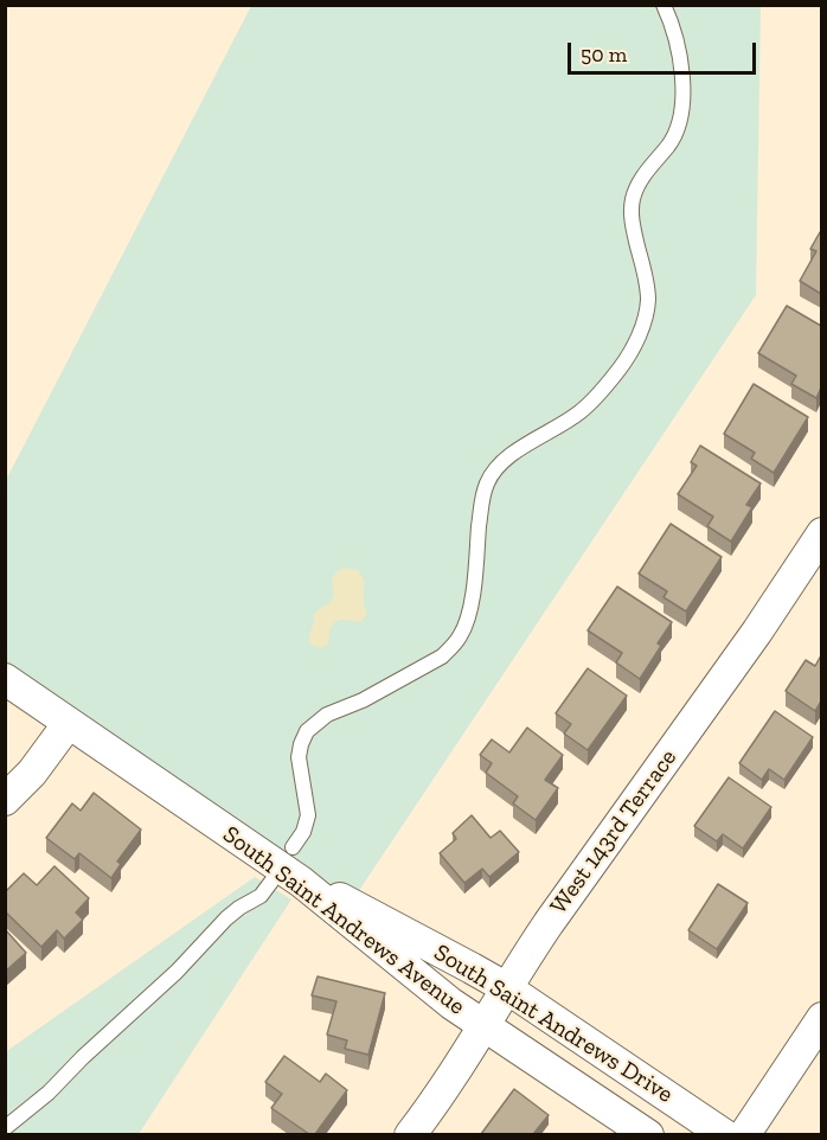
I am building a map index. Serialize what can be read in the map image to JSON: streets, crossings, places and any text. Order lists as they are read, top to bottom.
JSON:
{
  "streets": {
    "street": ["West 143rd Terrace", "South Saint Andrews Avenue", "South Saint Andrews Drive"]
  },
  "crossings": [
    ["West 143rd Terrace", "South Saint Andrews Avenue"],
    ["West 143rd Terrace", "South Saint Andrews Drive"],
    ["South Saint Andrews Avenue", "South Saint Andrews Drive"]
  ],
  "scale_bar": "50 m"
}
